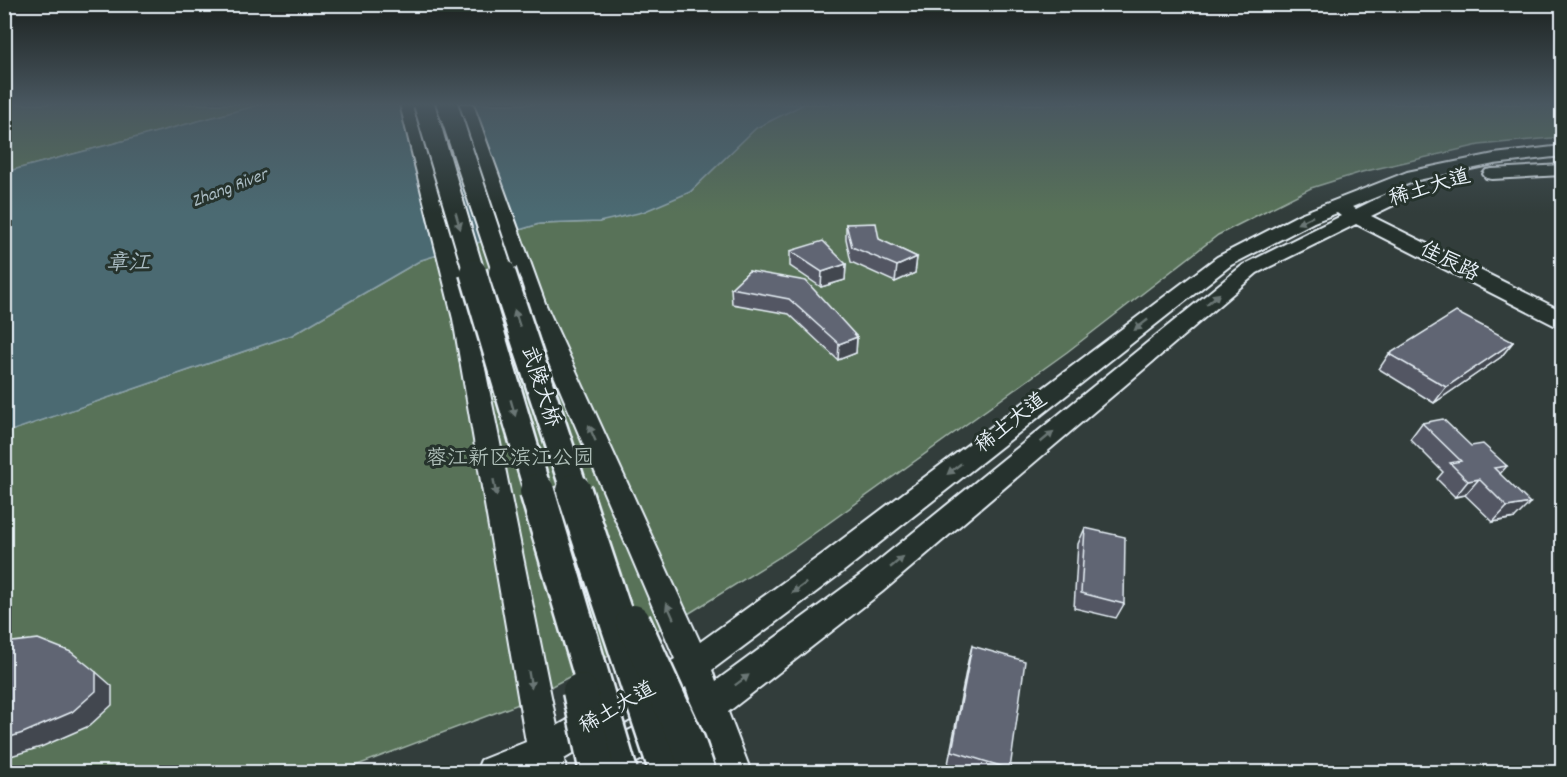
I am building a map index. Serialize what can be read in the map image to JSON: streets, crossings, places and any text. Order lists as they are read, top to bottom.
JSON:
{
  "streets": {
    "main road": ["稀土大道", "佳辰路", "武陵大桥"]
  },
  "crossings": [
    ["稀土大道", "佳辰路"]
  ],
  "water": ["Zhang River", "章江"],
  "parks": ["蓉江新区滨江公园"]
}
